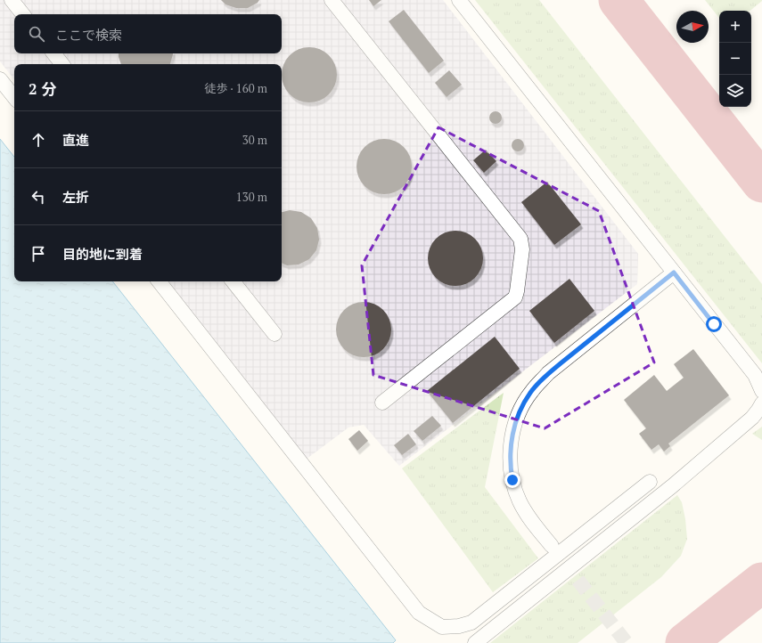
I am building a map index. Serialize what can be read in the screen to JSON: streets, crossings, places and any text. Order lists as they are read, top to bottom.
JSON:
{
  "north": "right",
  "page": {
    "map_buttons": ["+", "−"],
    "search": "ここで検索",
    "heading": ["2 分", "徒歩 · 160 m"],
    "list": [
      ["直進", "30 m"],
      ["左折", "130 m"],
      "目的地に到着"
    ]
  }
}
